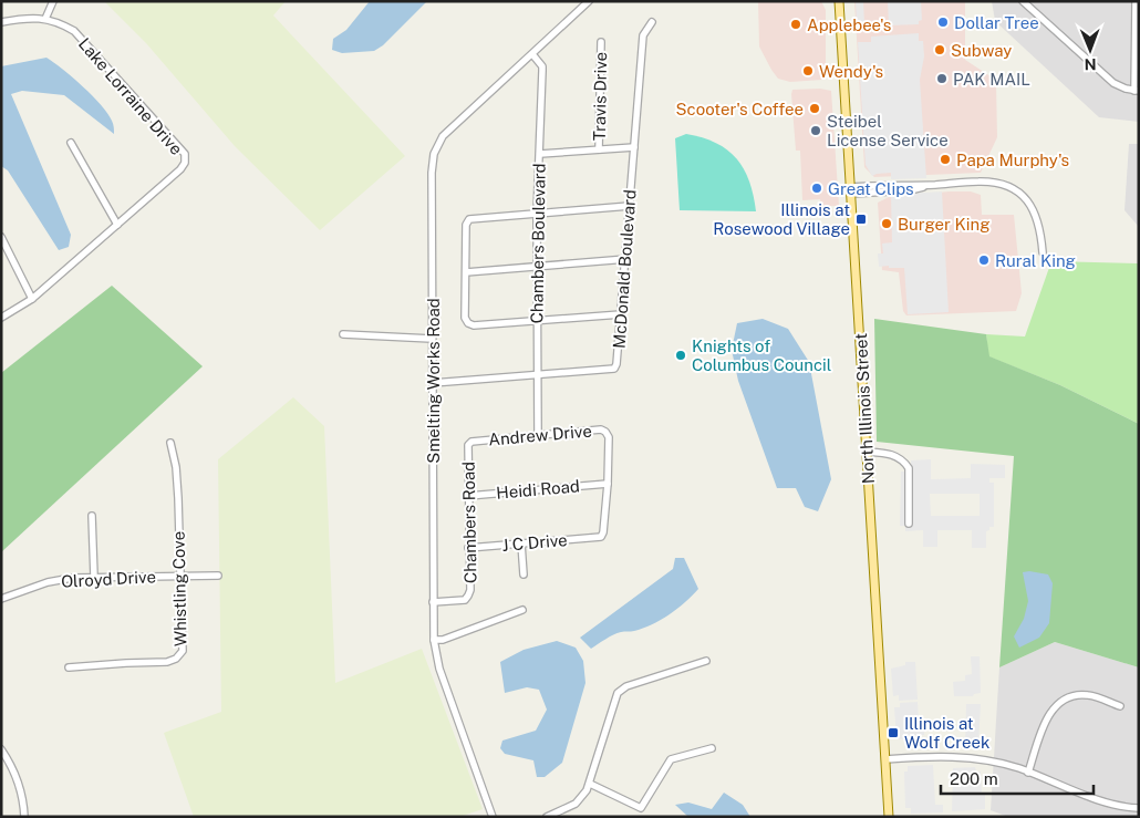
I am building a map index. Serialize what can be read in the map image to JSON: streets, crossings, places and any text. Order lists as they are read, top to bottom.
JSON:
{
  "streets": {
    "main road": ["North Illinois Street"],
    "street": [
      "Lake Lorraine Drive",
      "Travis Drive",
      "Chambers Boulevard",
      "McDonald Boulevard",
      "Smelting Works Road",
      "Andrew Drive",
      "Heidi Road",
      "Chambers Road",
      "J C Drive",
      "Olroyd Drive",
      "Whistling Cove"
    ]
  },
  "crossings": [
    ["Chambers Boulevard", "McDonald Boulevard"],
    ["Chambers Boulevard", "Smelting Works Road"],
    ["Chambers Boulevard", "Andrew Drive"],
    ["McDonald Boulevard", "Smelting Works Road"],
    ["Smelting Works Road", "Chambers Road"],
    ["Andrew Drive", "Heidi Road"],
    ["Andrew Drive", "Chambers Road"],
    ["Andrew Drive", "J C Drive"],
    ["Heidi Road", "Chambers Road"],
    ["Heidi Road", "J C Drive"],
    ["Chambers Road", "J C Drive"],
    ["Olroyd Drive", "Whistling Cove"]
  ],
  "places": {
    "other": [
      "Dollar Tree",
      "Applebee's",
      "Subway",
      "Wendy's",
      "PAK MAIL",
      "Scooter's Coffee",
      "Steibel License Service",
      "Papa Murphy's",
      "Great Clips",
      "Burger King",
      "Rural King",
      "Knights of Columbus Council"
    ],
    "transit": ["Illinois at Rosewood Village", "Illinois at Wolf Creek"]
  },
  "scale_bar": "200 m",
  "north": "bottom"
}
